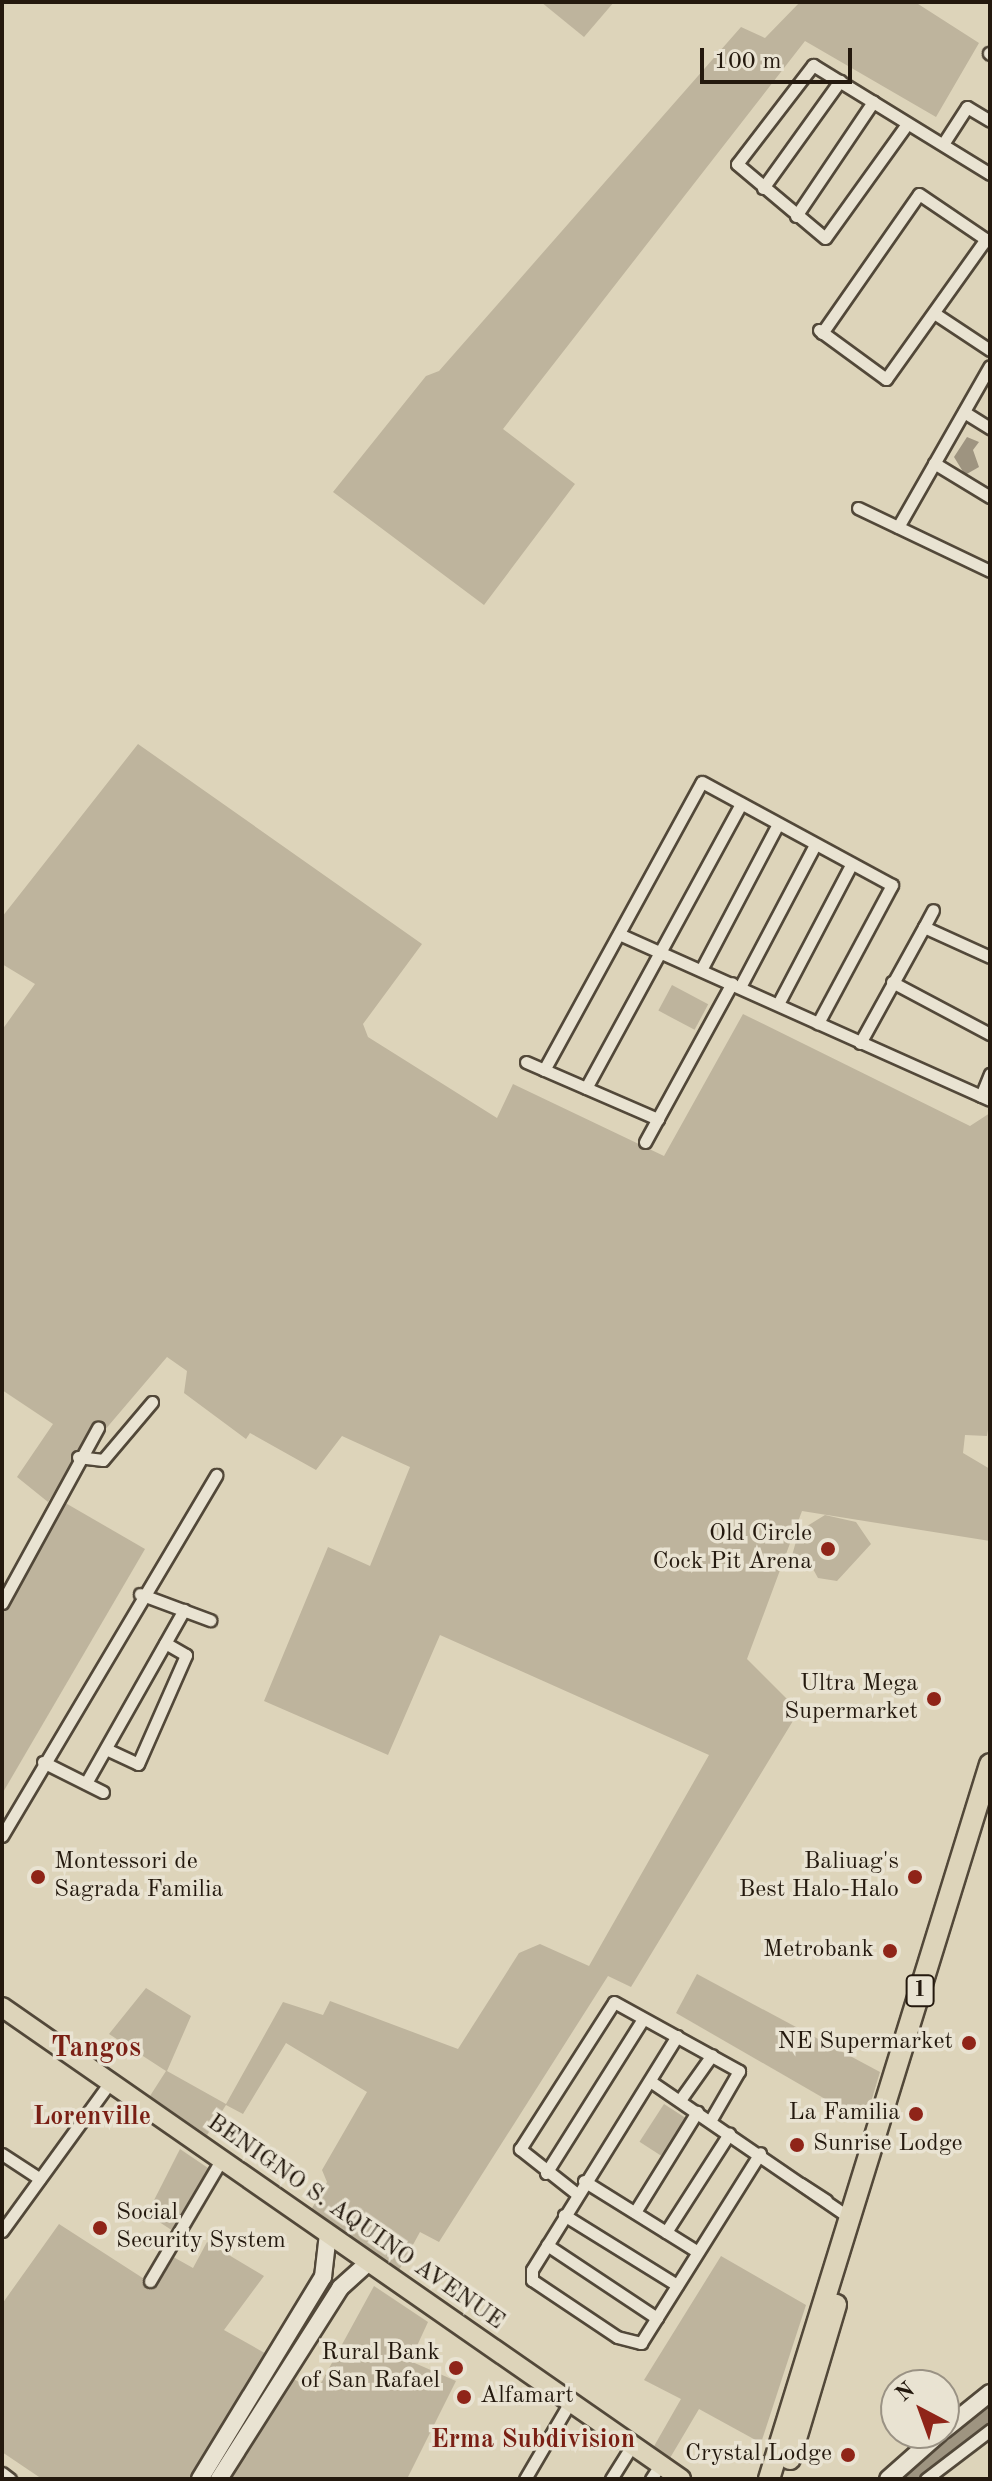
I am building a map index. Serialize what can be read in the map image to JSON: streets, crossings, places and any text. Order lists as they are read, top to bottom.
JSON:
{
  "streets": {
    "highway": ["1"],
    "main road": ["BENIGNO S. AQUINO AVENUE"]
  },
  "districts": ["Tangos", "Lorenville", "Erma Subdivision"],
  "places": [
    "Old Circle Cock Pit Arena",
    "Ultra Mega Supermarket",
    "Montessori de Sagrada Familia",
    "Baliuag's Best Halo-Halo",
    "Metrobank",
    "NE Supermarket",
    "La Familia",
    "Sunrise Lodge",
    "Social Security System",
    "Rural Bank of San Rafael",
    "Alfamart",
    "Crystal Lodge"
  ],
  "scale_bar": "100 m",
  "north": "top left"
}
